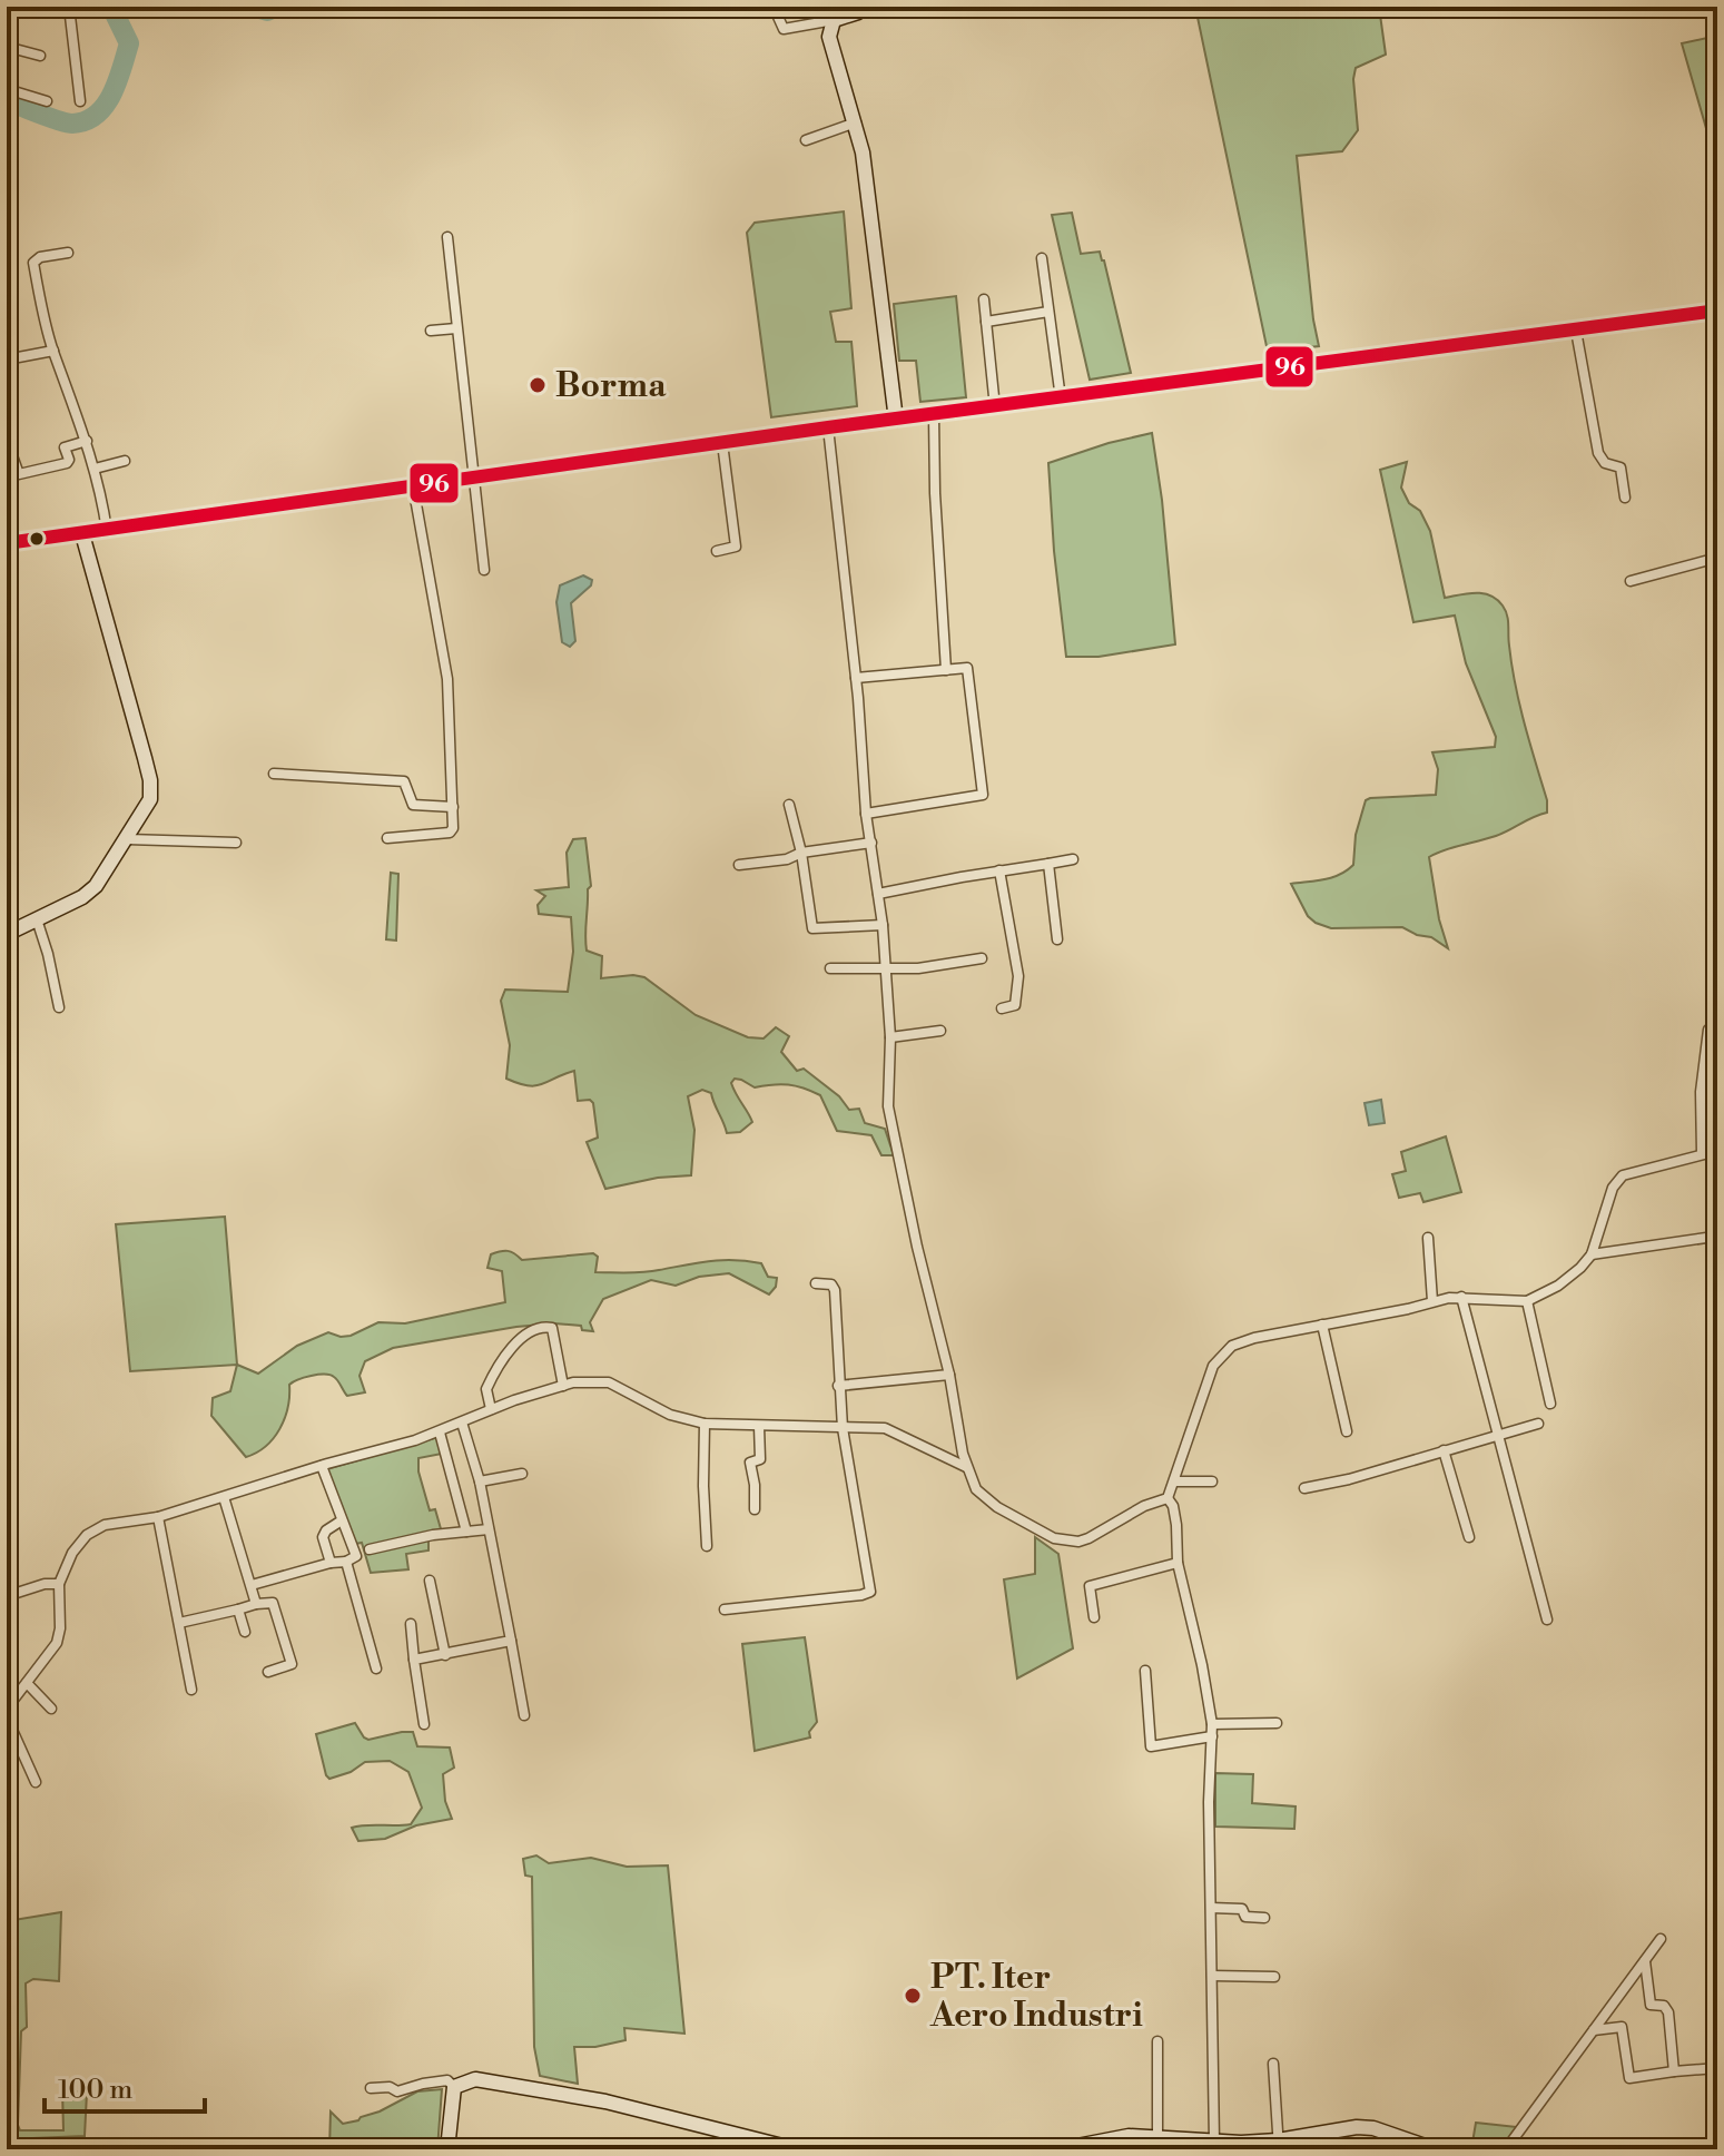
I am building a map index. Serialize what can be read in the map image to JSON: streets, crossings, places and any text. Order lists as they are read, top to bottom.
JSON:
{
  "places": ["Borma", "PT. Iter Aero Industri"],
  "lines": ["transit line 96"],
  "scale_bar": "100 m"
}
